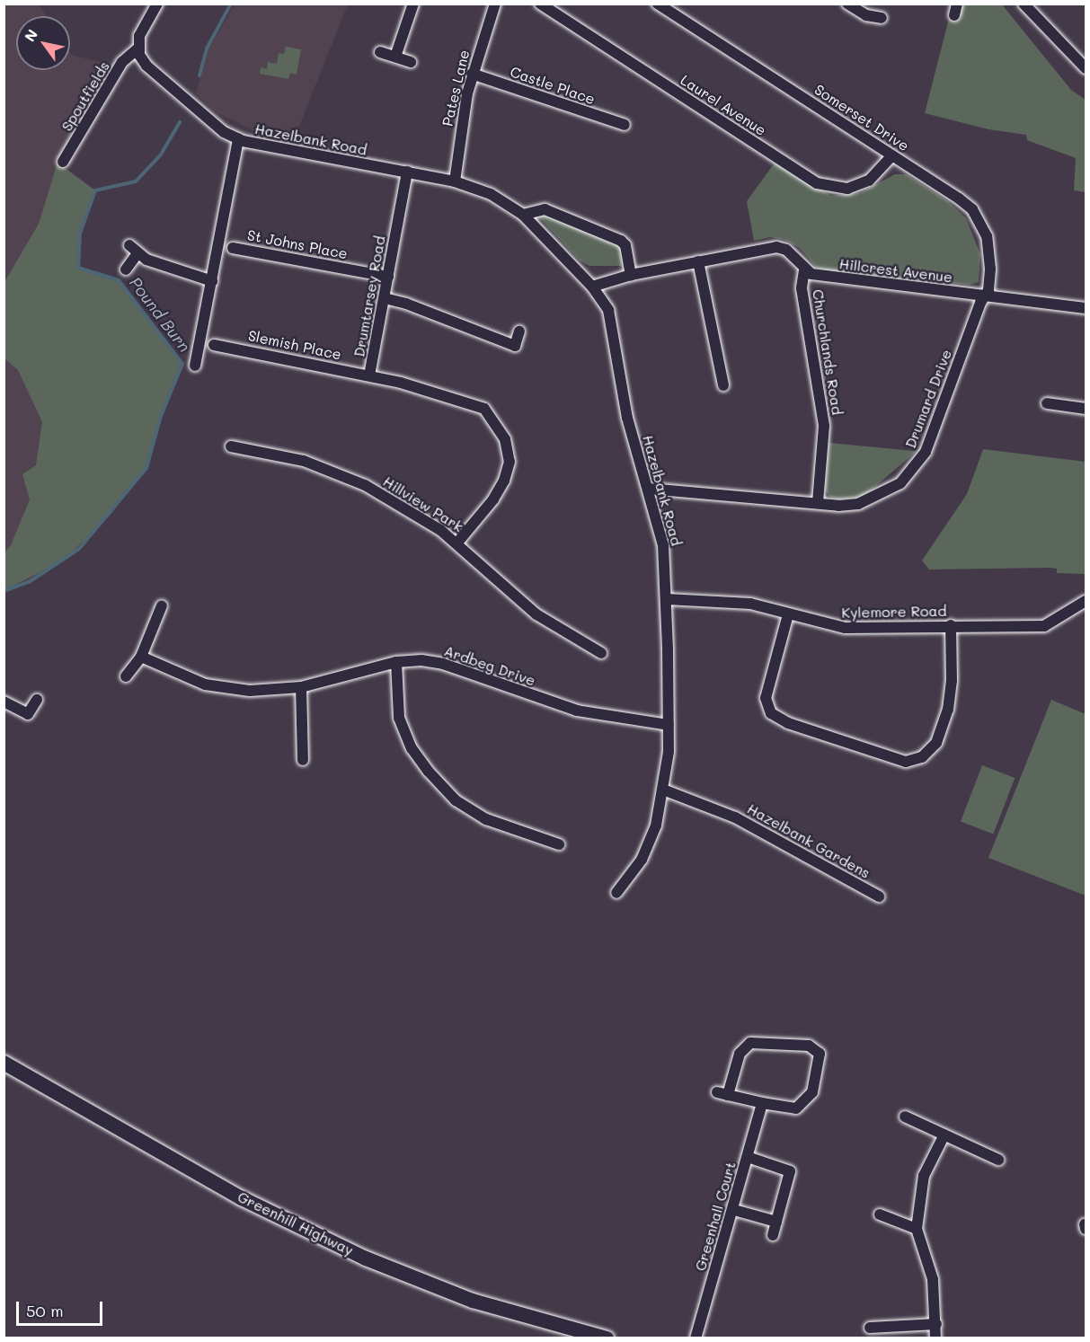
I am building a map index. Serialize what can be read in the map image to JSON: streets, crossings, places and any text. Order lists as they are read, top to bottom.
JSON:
{
  "streets": {
    "main road": ["Greenhill Highway"],
    "street": [
      "Castle Place",
      "Pates Lane",
      "Spoutfields",
      "Laurel Avenue",
      "Somerset Drive",
      "Hazelbank Road",
      "St Johns Place",
      "Hillcrest Avenue",
      "Drumtarsey Road",
      "Slemish Place",
      "Churchlands Road",
      "Drumard Drive",
      "Hillview Park",
      "Kylemore Road",
      "Ardbeg Drive",
      "Hazelbank Gardens",
      "Greenhall Court"
    ]
  },
  "crossings": [
    ["Castle Place", "Pates Lane"],
    ["Pates Lane", "Hazelbank Road"],
    ["Spoutfields", "Hazelbank Road"],
    ["Laurel Avenue", "Somerset Drive"],
    ["Somerset Drive", "Hillcrest Avenue"],
    ["Somerset Drive", "Drumard Drive"],
    ["Hazelbank Road", "Drumtarsey Road"],
    ["Hazelbank Road", "Churchlands Road"],
    ["Hazelbank Road", "Drumard Drive"],
    ["Hazelbank Road", "Kylemore Road"],
    ["Hazelbank Road", "Ardbeg Drive"],
    ["Hazelbank Road", "Hazelbank Gardens"],
    ["St Johns Place", "Drumtarsey Road"],
    ["Hillcrest Avenue", "Churchlands Road"],
    ["Hillcrest Avenue", "Drumard Drive"],
    ["Drumtarsey Road", "Slemish Place"],
    ["Drumtarsey Road", "Hillview Park"],
    ["Churchlands Road", "Drumard Drive"]
  ],
  "water": ["Pound Burn"],
  "scale_bar": "50 m",
  "north": "top left"
}
